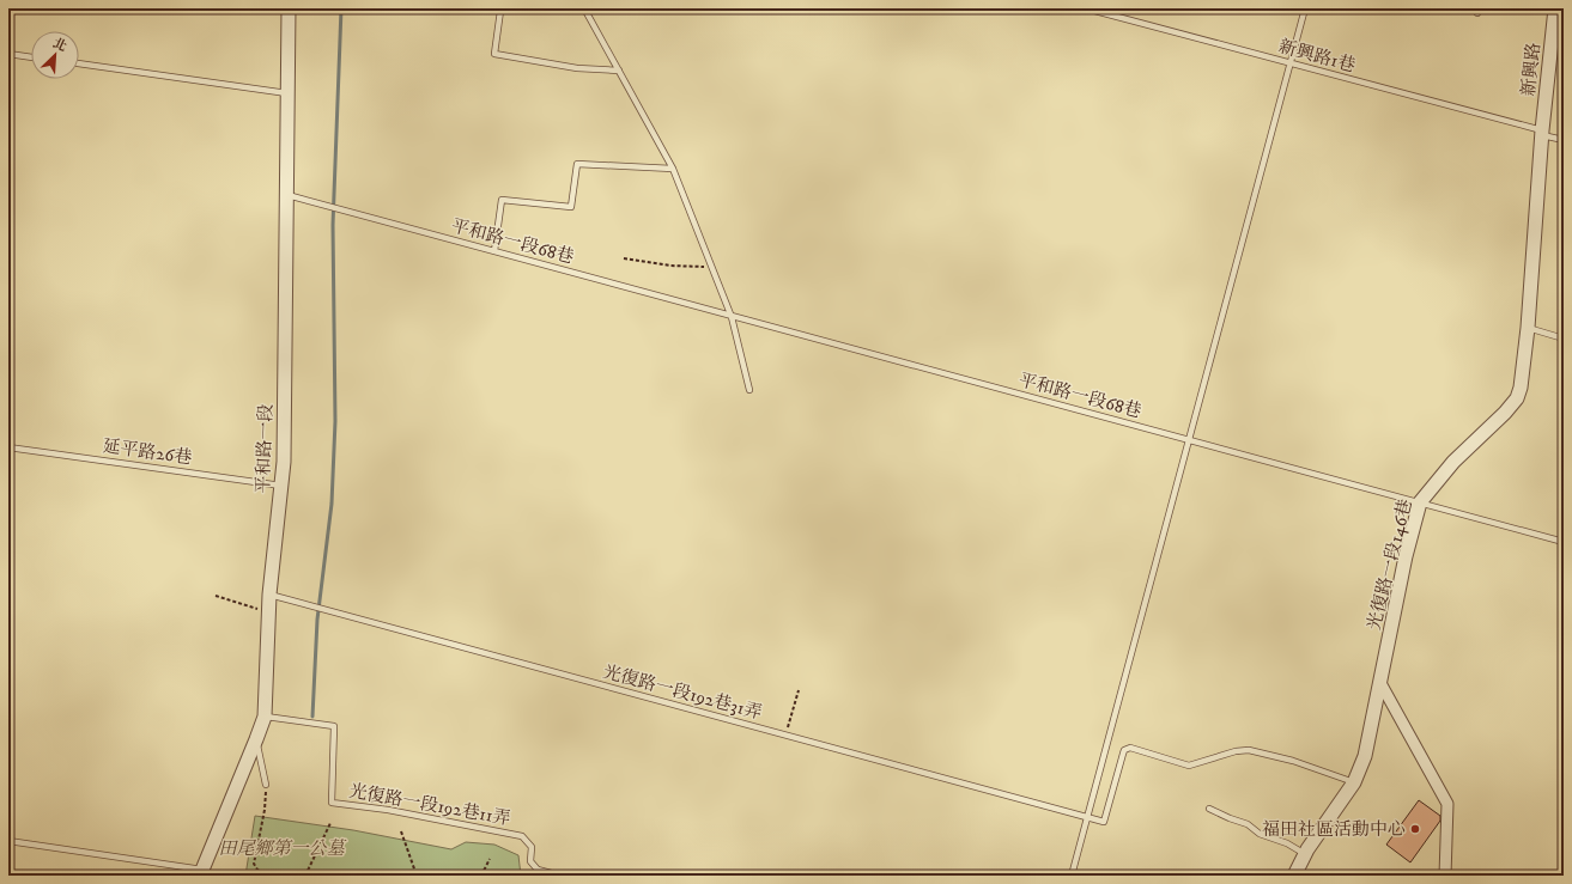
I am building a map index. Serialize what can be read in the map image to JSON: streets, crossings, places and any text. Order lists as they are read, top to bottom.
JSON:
{
  "streets": {
    "street": ["新興路", "平和路一段", "光復路一段146巷"],
    "lane": [
      "新興路1巷",
      "平和路一段68巷",
      "延平路26巷",
      "光復路一段192巷31弄",
      "光復路一段192巷11弄"
    ]
  },
  "crossings": [
    ["新興路1巷", "新興路"],
    ["新興路1巷", "光復路一段146巷"],
    ["新興路", "光復路一段146巷"],
    ["平和路一段68巷", "平和路一段"],
    ["平和路一段68巷", "光復路一段146巷"],
    ["平和路一段", "延平路26巷"],
    ["平和路一段", "光復路一段192巷31弄"],
    ["平和路一段", "光復路一段192巷11弄"]
  ],
  "parks": ["田尾鄉第一公墓"],
  "places": ["福田社區活動中心"],
  "north": "top right"
}
